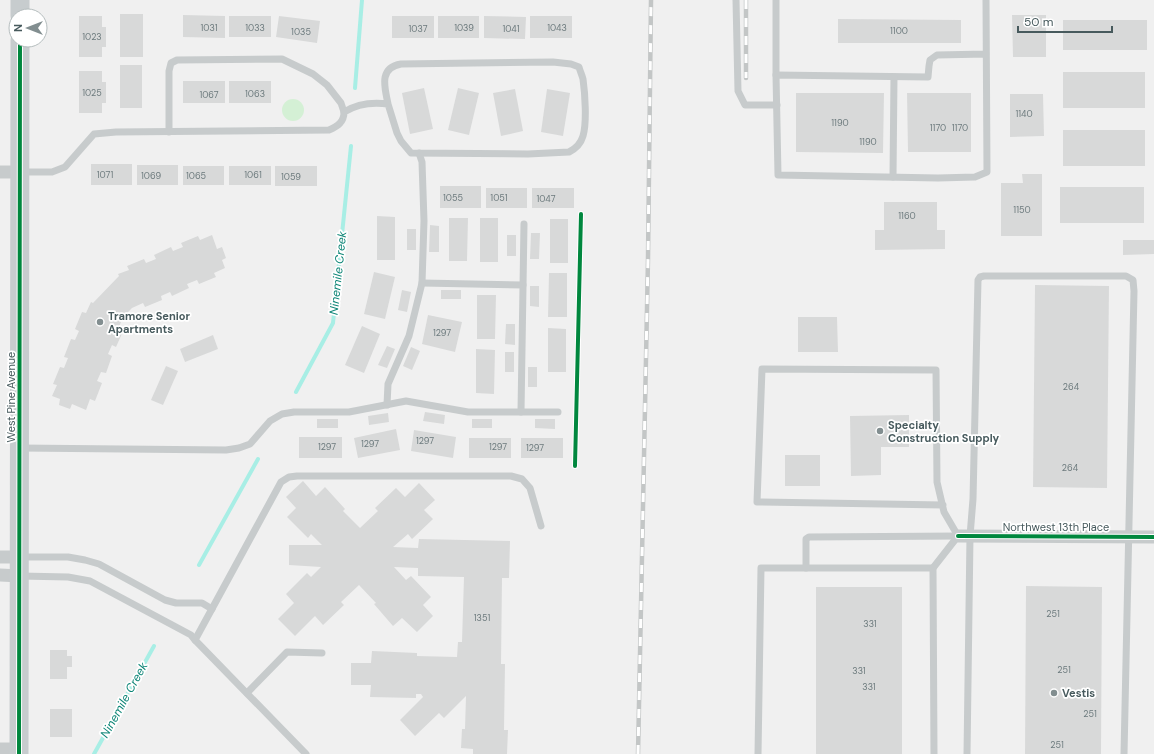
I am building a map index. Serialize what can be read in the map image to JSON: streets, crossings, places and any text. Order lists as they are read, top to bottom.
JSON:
{
  "streets": {
    "street": ["West Pine Avenue", "Northwest 13th Place"]
  },
  "water": ["Ninemile Creek"],
  "places": ["Tramore Senior Apartments", "Specialty Construction Supply", "Vestis"],
  "house_numbers": [
    "1031",
    "1033",
    "1039",
    "1043",
    "1037",
    "1041",
    "1100",
    "1035",
    "1023",
    "1025",
    "1063",
    "1067",
    "1140",
    "1190",
    "1170",
    "1170",
    "1190",
    "1071",
    "1061",
    "1069",
    "1065",
    "1059",
    "1055",
    "1051",
    "1047",
    "1150",
    "1160",
    "1297",
    "264",
    "1297",
    "1297",
    "1297",
    "1297",
    "1297",
    "264",
    "251",
    "1351",
    "331",
    "251",
    "331",
    "331",
    "251",
    "251"
  ],
  "scale_bar": "50 m",
  "north": "left"
}
